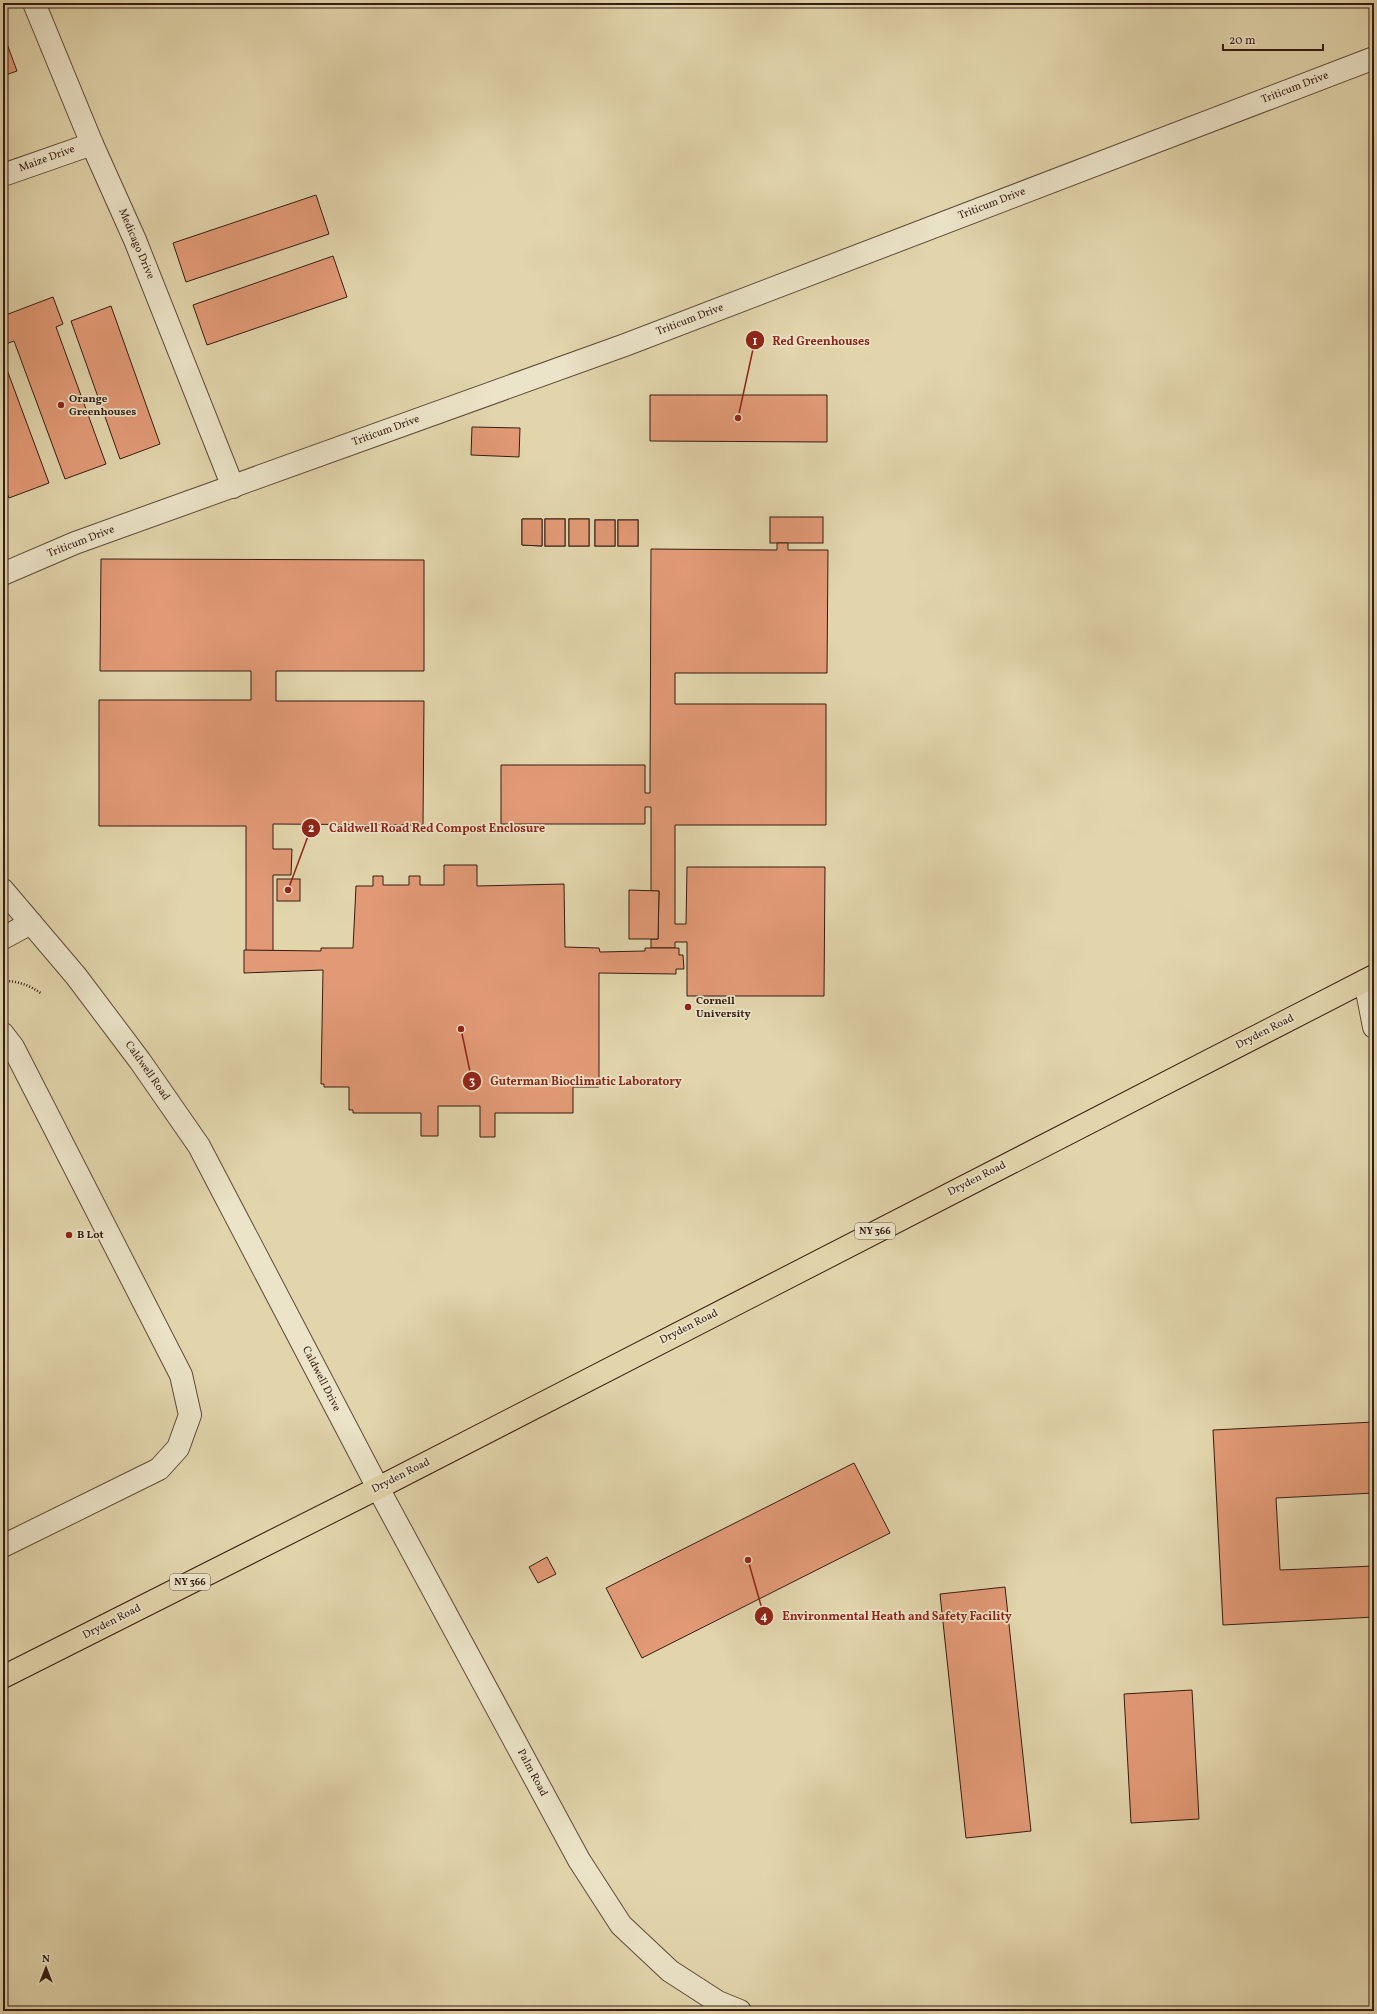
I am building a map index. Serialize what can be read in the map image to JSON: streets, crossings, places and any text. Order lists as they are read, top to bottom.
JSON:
{
  "streets": {
    "main road": ["Dryden Road", "NY 366"],
    "street": [
      "Triticum Drive",
      "Maize Drive",
      "Medicago Drive",
      "Caldwell Road",
      "Caldwell Drive",
      "Palm Road"
    ]
  },
  "crossings": [
    ["Triticum Drive", "Medicago Drive"],
    ["Maize Drive", "Medicago Drive"],
    ["Dryden Road", "Caldwell Drive"],
    ["Dryden Road", "Palm Road"],
    ["Caldwell Road", "Caldwell Drive"],
    ["Caldwell Drive", "Palm Road"]
  ],
  "places": [
    "Orange Greenhouses",
    "Red Greenhouses",
    "Caldwell Road Red Compost Enclosure",
    "Cornell University",
    "Guterman Bioclimatic Laboratory",
    "B Lot",
    "Environmental Heath and Safety Facility"
  ],
  "scale_bar": "20 m",
  "north": "top"
}
